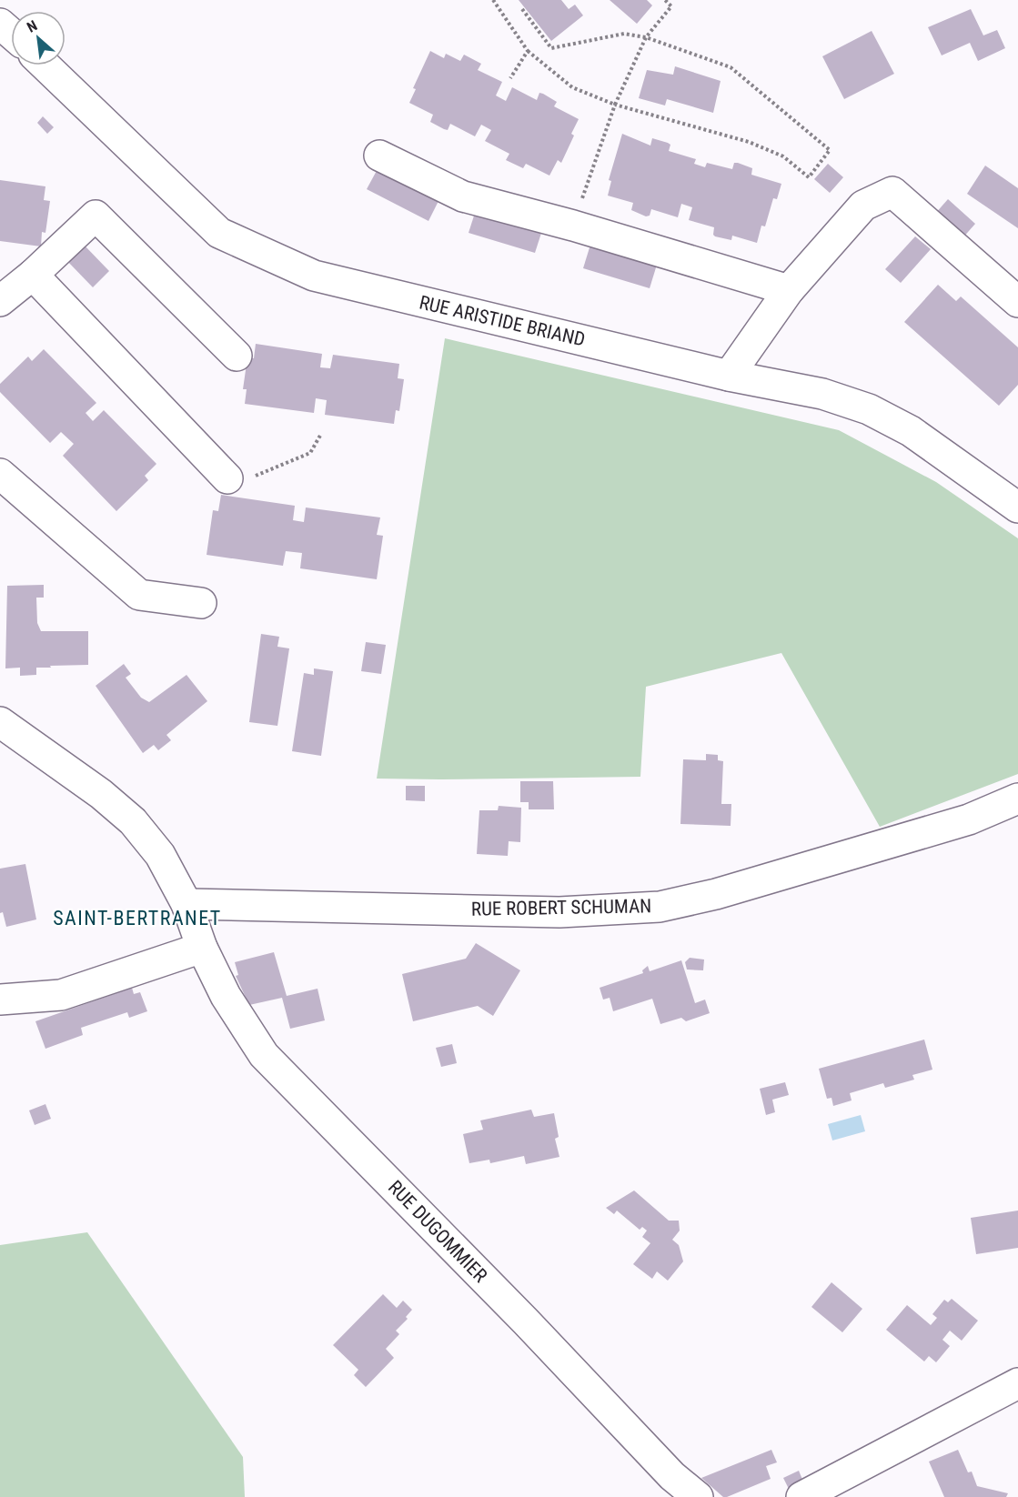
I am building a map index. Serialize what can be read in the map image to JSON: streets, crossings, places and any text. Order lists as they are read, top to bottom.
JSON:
{
  "streets": {
    "street": ["RUE ARISTIDE BRIAND", "RUE ROBERT SCHUMAN", "RUE DUGOMMIER"]
  },
  "crossings": [
    ["RUE ROBERT SCHUMAN", "RUE DUGOMMIER"]
  ],
  "districts": ["SAINT-BERTRANET"],
  "north": "top left"
}
